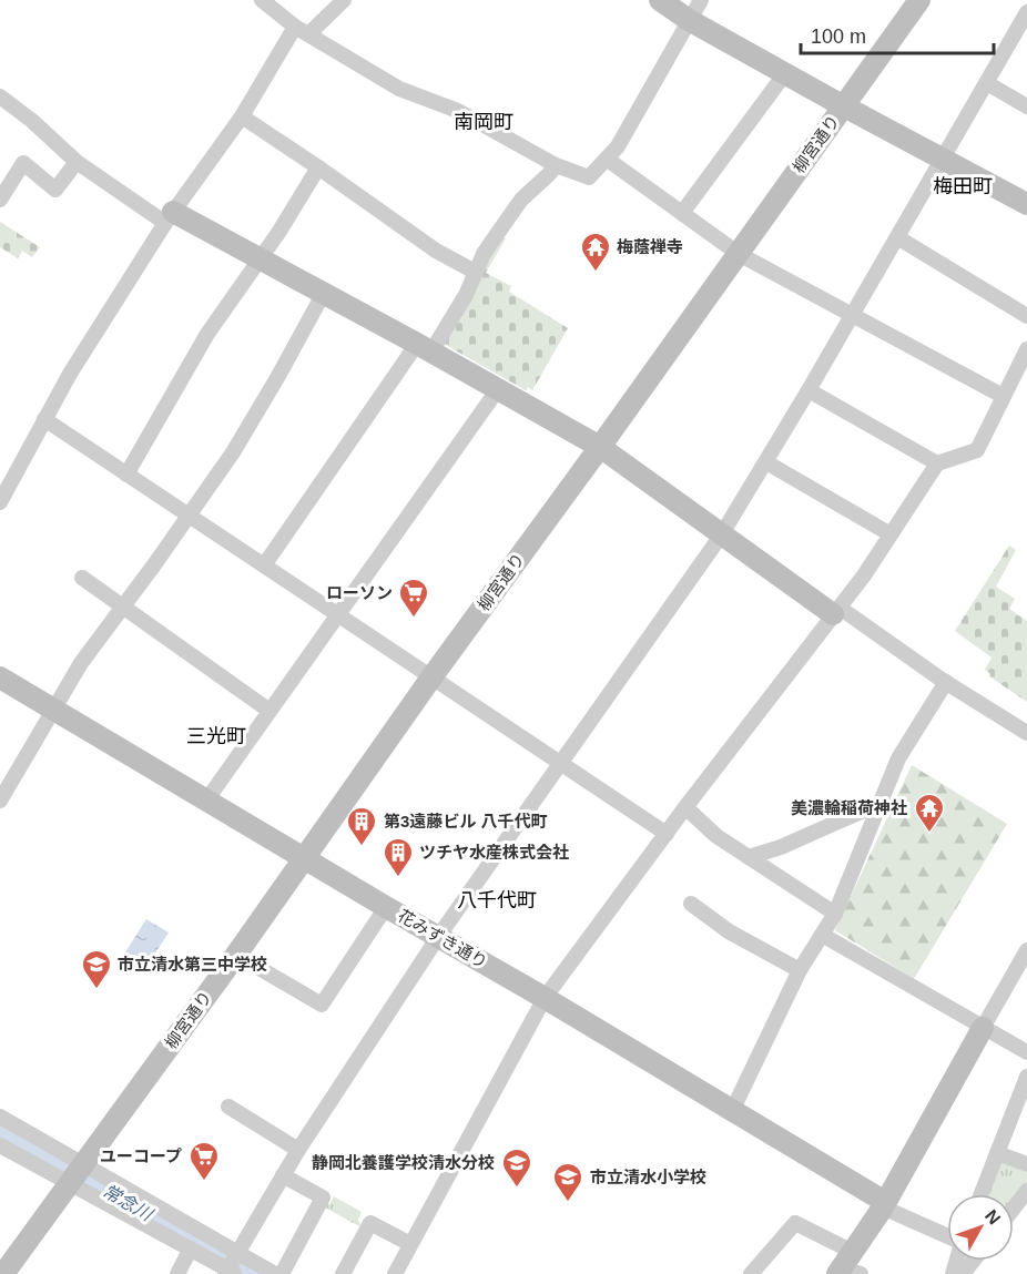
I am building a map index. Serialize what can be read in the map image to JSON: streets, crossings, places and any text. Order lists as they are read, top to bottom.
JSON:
{
  "streets": {
    "street": ["柳宮通り", "花みずき通り"]
  },
  "crossings": [
    ["柳宮通り", "花みずき通り"]
  ],
  "districts": [
    "南岡町",
    "梅田町",
    "三光町",
    "八千代町"
  ],
  "water": ["常念川"],
  "places": {
    "temple": ["梅蔭禅寺", "美濃輪稲荷神社"],
    "supermarket": ["ローソン", "ユーコープ"],
    "building": ["第3遠藤ビル 八千代町", "ツチヤ水産株式会社"],
    "school or university": ["市立清水第三中学校", "静岡北養護学校清水分校", "市立清水小学校"]
  },
  "scale_bar": "100 m",
  "north": "top right"
}
